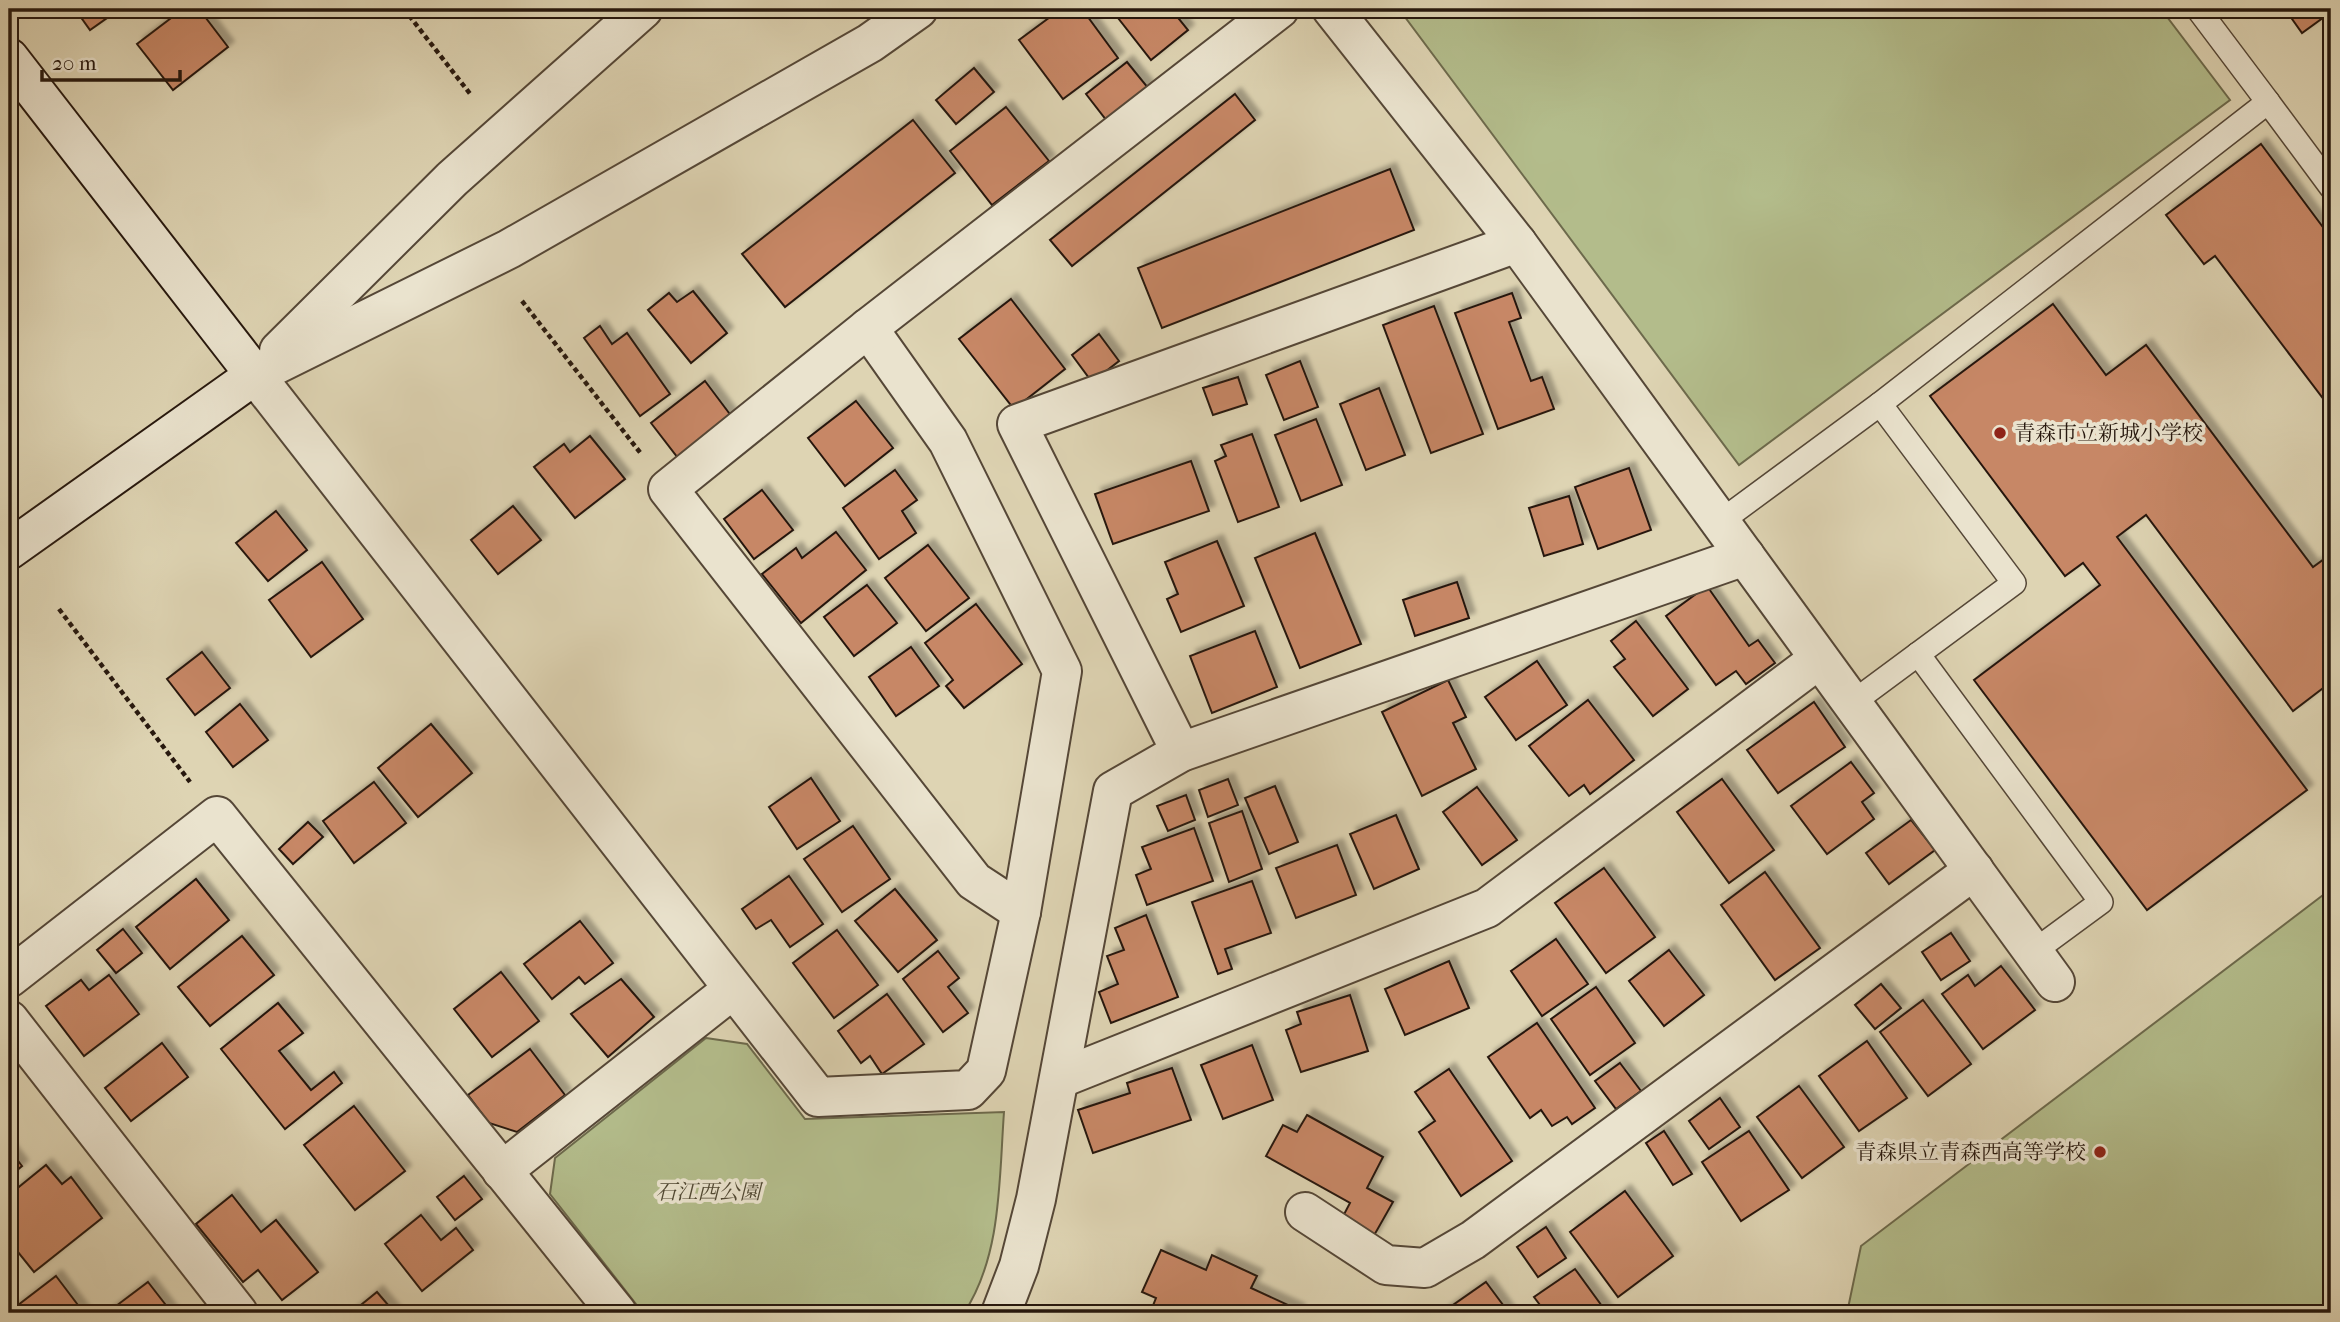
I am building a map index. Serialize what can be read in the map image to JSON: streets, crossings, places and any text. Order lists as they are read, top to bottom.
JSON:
{
  "parks": ["石江西公園"],
  "places": ["青森市立新城小学校", "青森県立青森西高等学校"],
  "scale_bar": "20 m"
}
